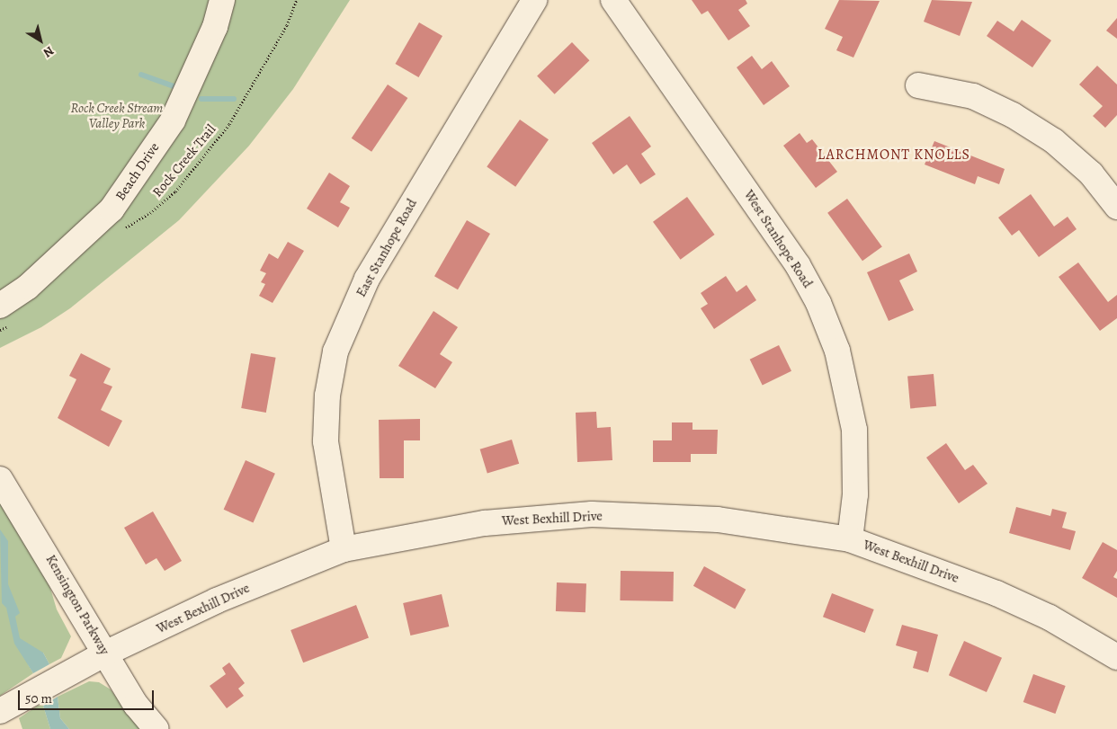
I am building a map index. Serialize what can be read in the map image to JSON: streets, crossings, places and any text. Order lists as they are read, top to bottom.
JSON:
{
  "streets": {
    "street": [
      "Beach Drive",
      "West Stanhope Road",
      "East Stanhope Road",
      "West Bexhill Drive",
      "Kensington Parkway"
    ],
    "path": ["Rock Creek Trail"]
  },
  "crossings": [
    ["West Stanhope Road", "West Bexhill Drive"],
    ["East Stanhope Road", "West Bexhill Drive"],
    ["West Bexhill Drive", "Kensington Parkway"]
  ],
  "districts": ["LARCHMONT KNOLLS"],
  "parks": ["Rock Creek Stream Valley Park"],
  "scale_bar": "50 m",
  "north": "bottom right"
}
